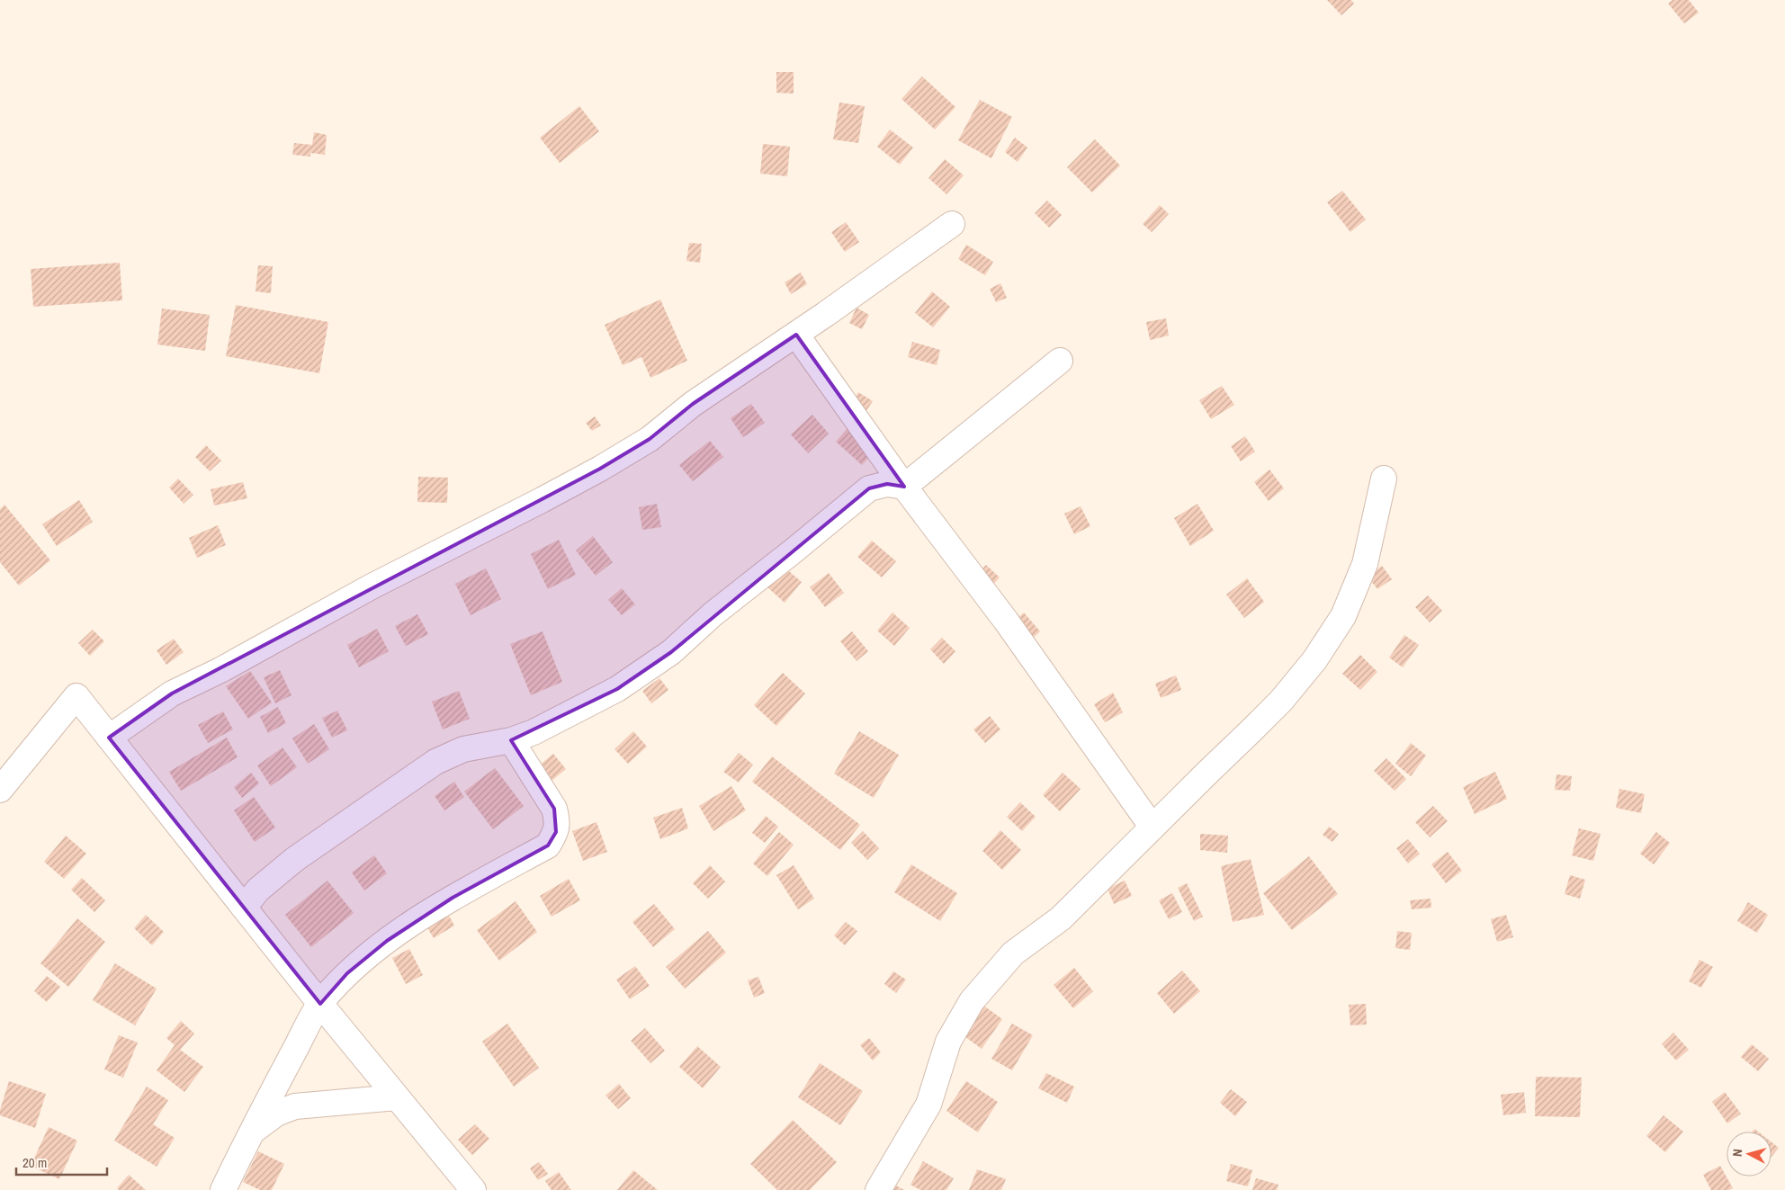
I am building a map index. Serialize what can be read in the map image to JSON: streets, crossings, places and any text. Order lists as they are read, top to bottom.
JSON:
{
  "scale_bar": "20 m",
  "north": "left"
}
